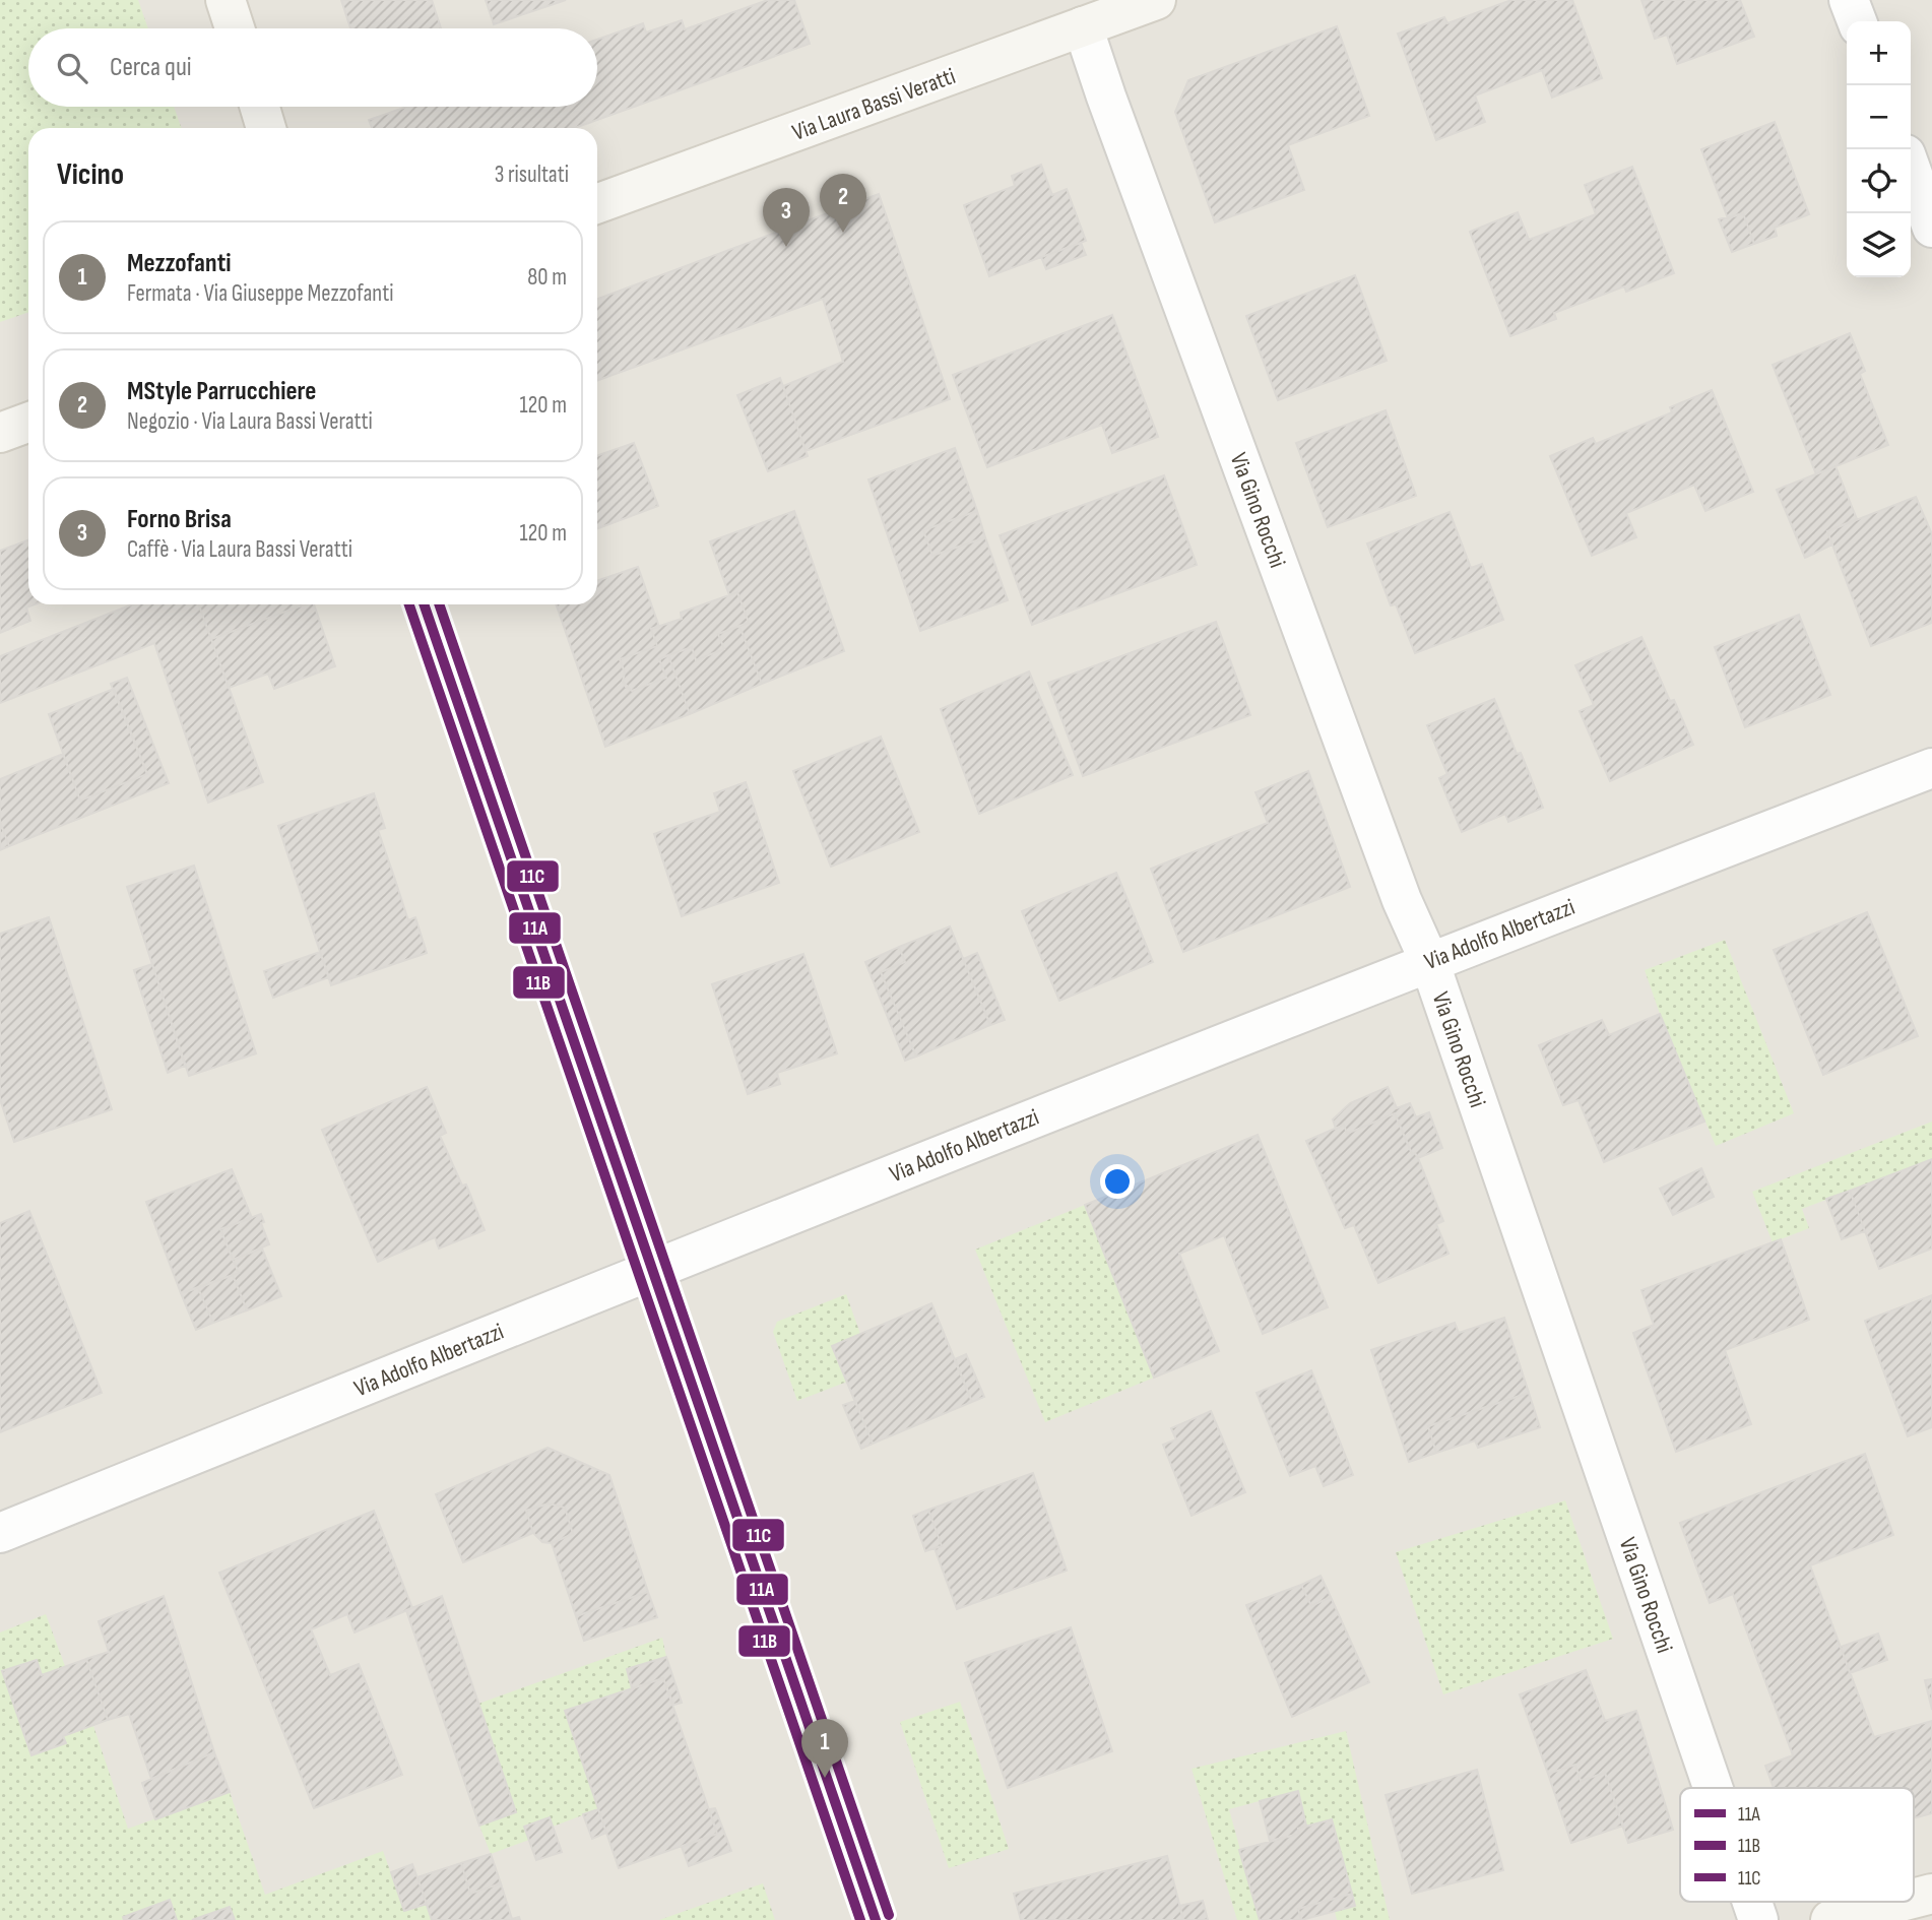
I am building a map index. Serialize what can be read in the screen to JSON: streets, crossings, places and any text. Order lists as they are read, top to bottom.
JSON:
{
  "streets": {
    "street": ["Via Laura Bassi Veratti", "Via Gino Rocchi", "Via Adolfo Albertazzi"]
  },
  "crossings": [
    ["Via Laura Bassi Veratti", "Via Gino Rocchi"],
    ["Via Gino Rocchi", "Via Adolfo Albertazzi"]
  ],
  "lines": ["transit line 11A", "transit line 11B", "transit line 11C"],
  "legend": ["11A", "11B", "11C"],
  "page": {
    "map_buttons": ["+", "−"],
    "search": "Cerca qui",
    "heading": ["Vicino", "3 risultati"],
    "pins": ["2", "3", "1"],
    "list": [
      {
        "mark": "1",
        "name": "Mezzofanti",
        "note": "Fermata · Via Giuseppe Mezzofanti",
        "value": "80 m"
      },
      {
        "mark": "2",
        "name": "MStyle Parrucchiere",
        "note": "Negozio · Via Laura Bassi Veratti",
        "value": "120 m"
      },
      {
        "mark": "3",
        "name": "Forno Brisa",
        "note": "Caffè · Via Laura Bassi Veratti",
        "value": "120 m"
      }
    ]
  }
}
